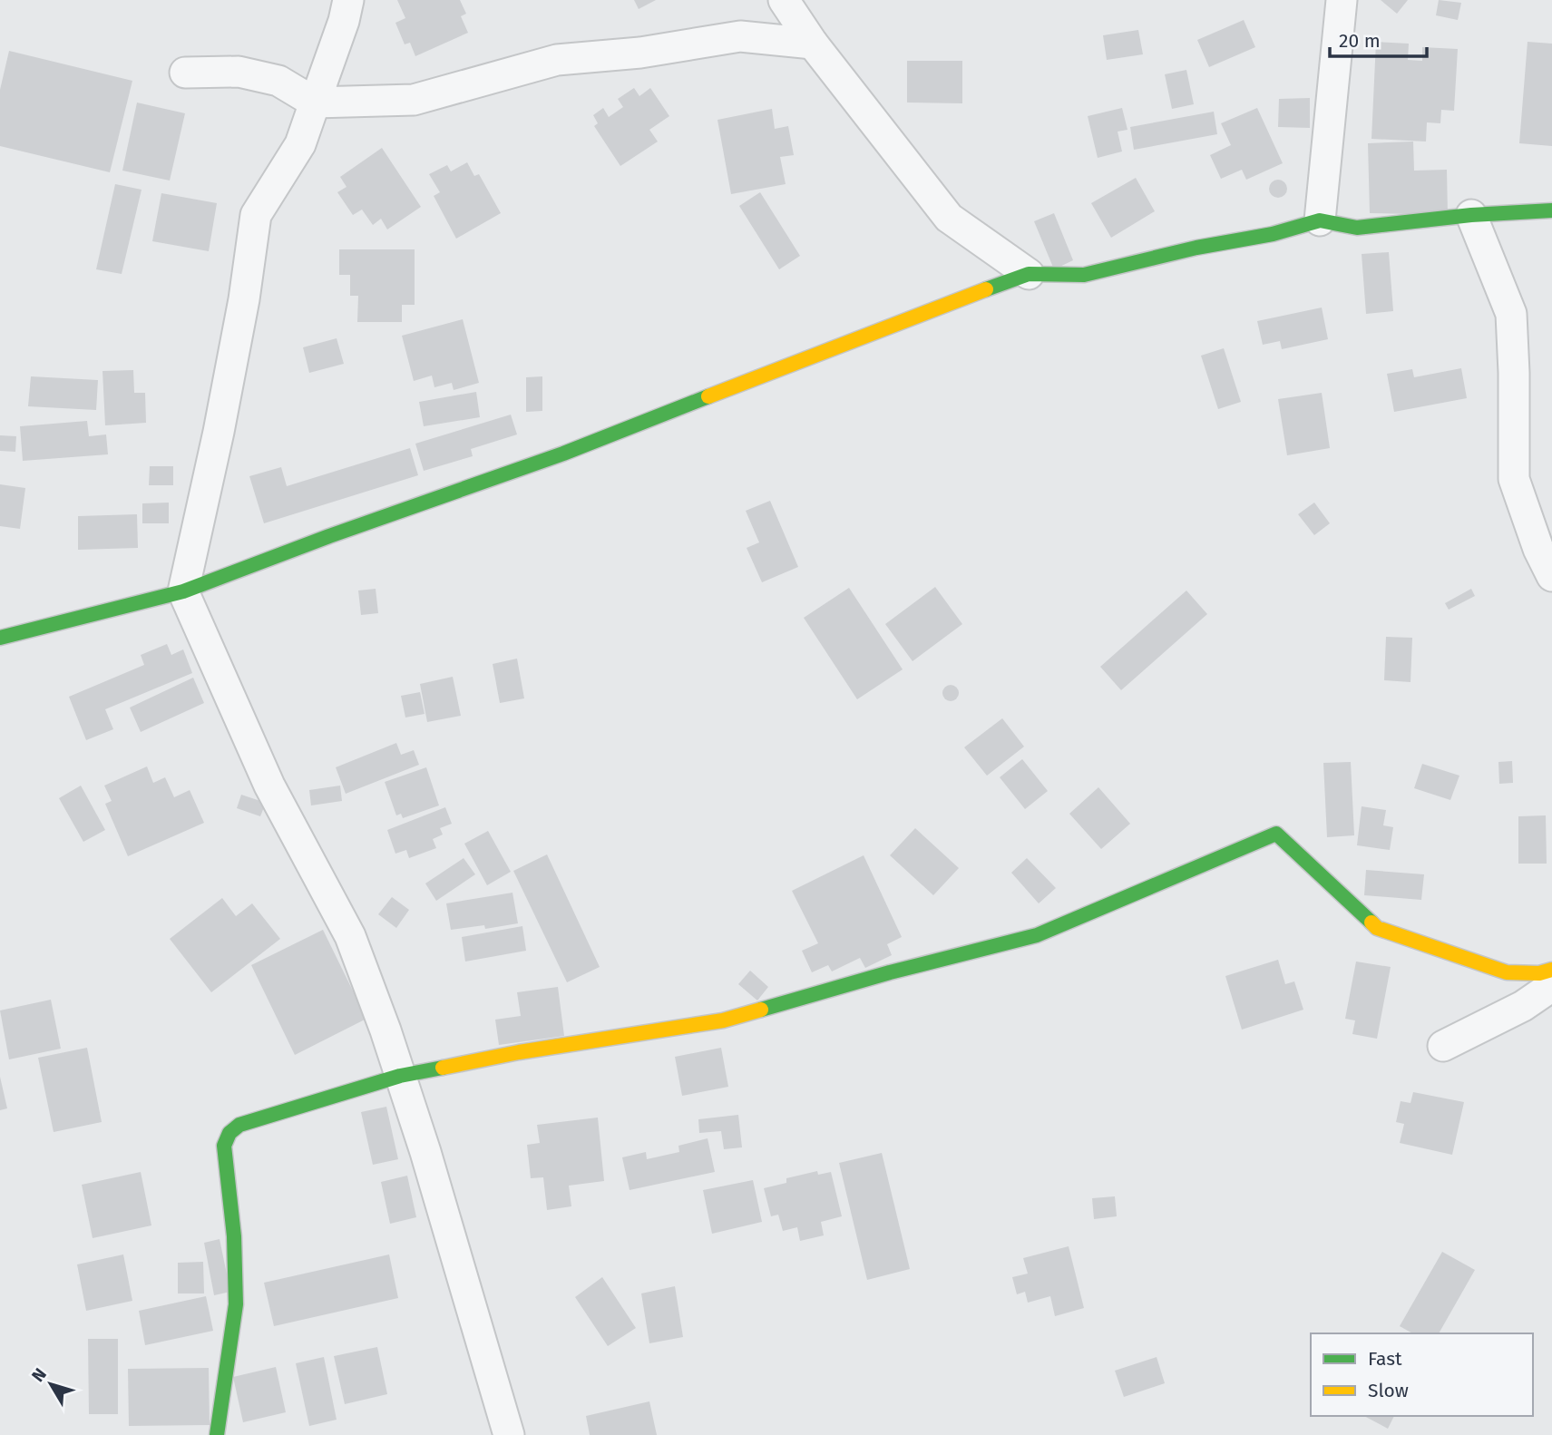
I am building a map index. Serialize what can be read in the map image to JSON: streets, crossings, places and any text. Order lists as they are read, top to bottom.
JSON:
{
  "legend": ["Fast", "Slow"],
  "scale_bar": "20 m",
  "north": "top left"
}
